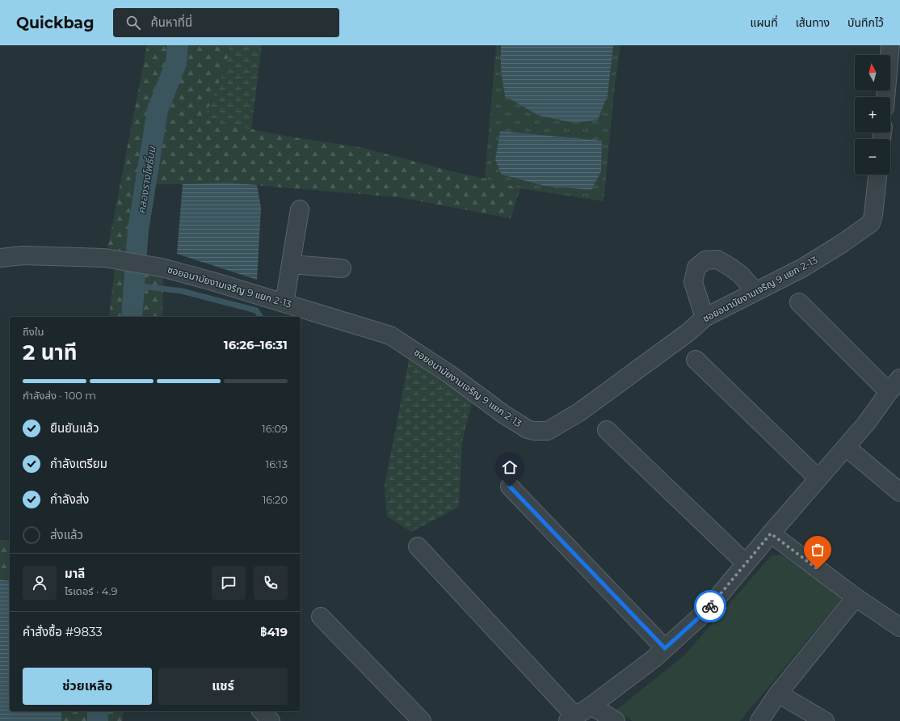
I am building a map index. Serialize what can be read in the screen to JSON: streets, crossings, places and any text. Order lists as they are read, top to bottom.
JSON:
{
  "streets": {
    "street": ["ซอยอนามัยงามเจริญ 9 แยก 2-13"]
  },
  "water": ["คลองรางโพธิ์บน"],
  "north": "top",
  "page": {
    "header": "Quickbag",
    "search": "ค้นหาที่นี่",
    "nav": ["แผนที่", "เส้นทาง", "บันทึกไว้"],
    "map_buttons": ["+", "−"],
    "heading": ["2 นาที", "ถึงใน", "16:26–16:31"],
    "panel": [
      "มาลี",
      "ไรเดอร์ · 4.9",
      "คำสั่งซื้อ #9833",
      "฿419"
    ],
    "bar": "กำลังส่ง · 100 m",
    "list": [
      ["ยืนยันแล้ว", "16:09"],
      ["กำลังเตรียม", "16:13"],
      ["กำลังส่ง", "16:20"],
      "ส่งแล้ว"
    ],
    "buttons": ["ช่วยเหลือ", "แชร์"]
  }
}
